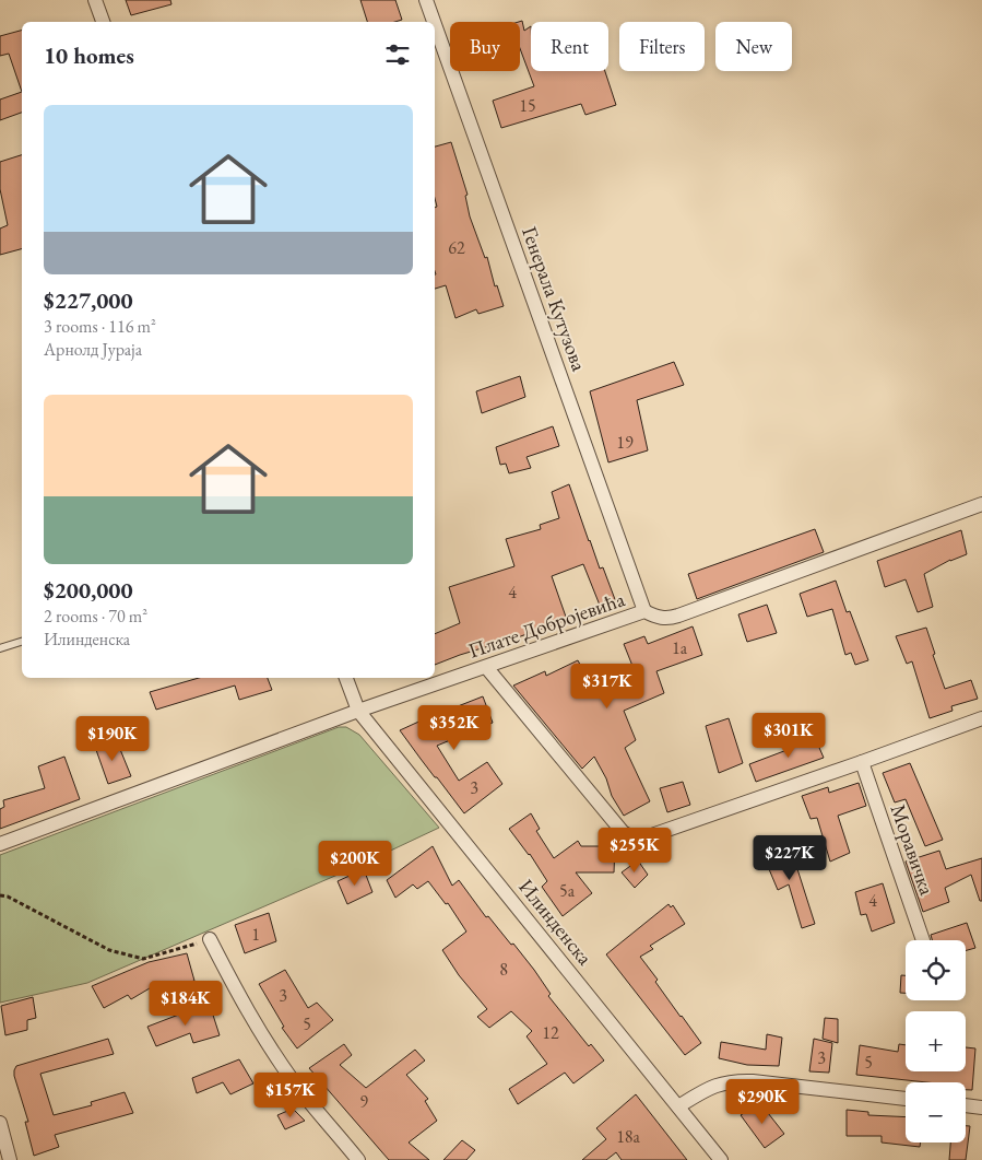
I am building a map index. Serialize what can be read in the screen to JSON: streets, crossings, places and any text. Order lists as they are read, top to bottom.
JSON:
{
  "streets": {
    "street": [
      "Генерала Кутузова",
      "Плате Добројевића",
      "Моравичка",
      "Илинденска"
    ]
  },
  "crossings": [
    ["Генерала Кутузова", "Плате Добројевића"],
    ["Плате Добројевића", "Илинденска"]
  ],
  "house_numbers": [
    "15",
    "62",
    "19",
    "4",
    "1a",
    "3",
    "5a",
    "4",
    "1",
    "8",
    "3",
    "5",
    "12",
    "3",
    "5",
    "9",
    "18a"
  ],
  "page": {
    "chip": [
      "Buy",
      "Rent",
      "Filters",
      "New"
    ],
    "heading": "10 homes",
    "list": [
      {
        "name": "$227,000",
        "note": "3 rooms · 116 m² · Арнолд Јураја"
      },
      {
        "name": "$200,000",
        "note": "2 rooms · 70 m² · Илинденска"
      }
    ],
    "price": [
      "$317K",
      "$352K",
      "$301K",
      "$190K",
      "$255K",
      "$227K",
      "$200K",
      "$184K",
      "$157K",
      "$290K"
    ],
    "map_buttons": ["+", "−"]
  }
}
